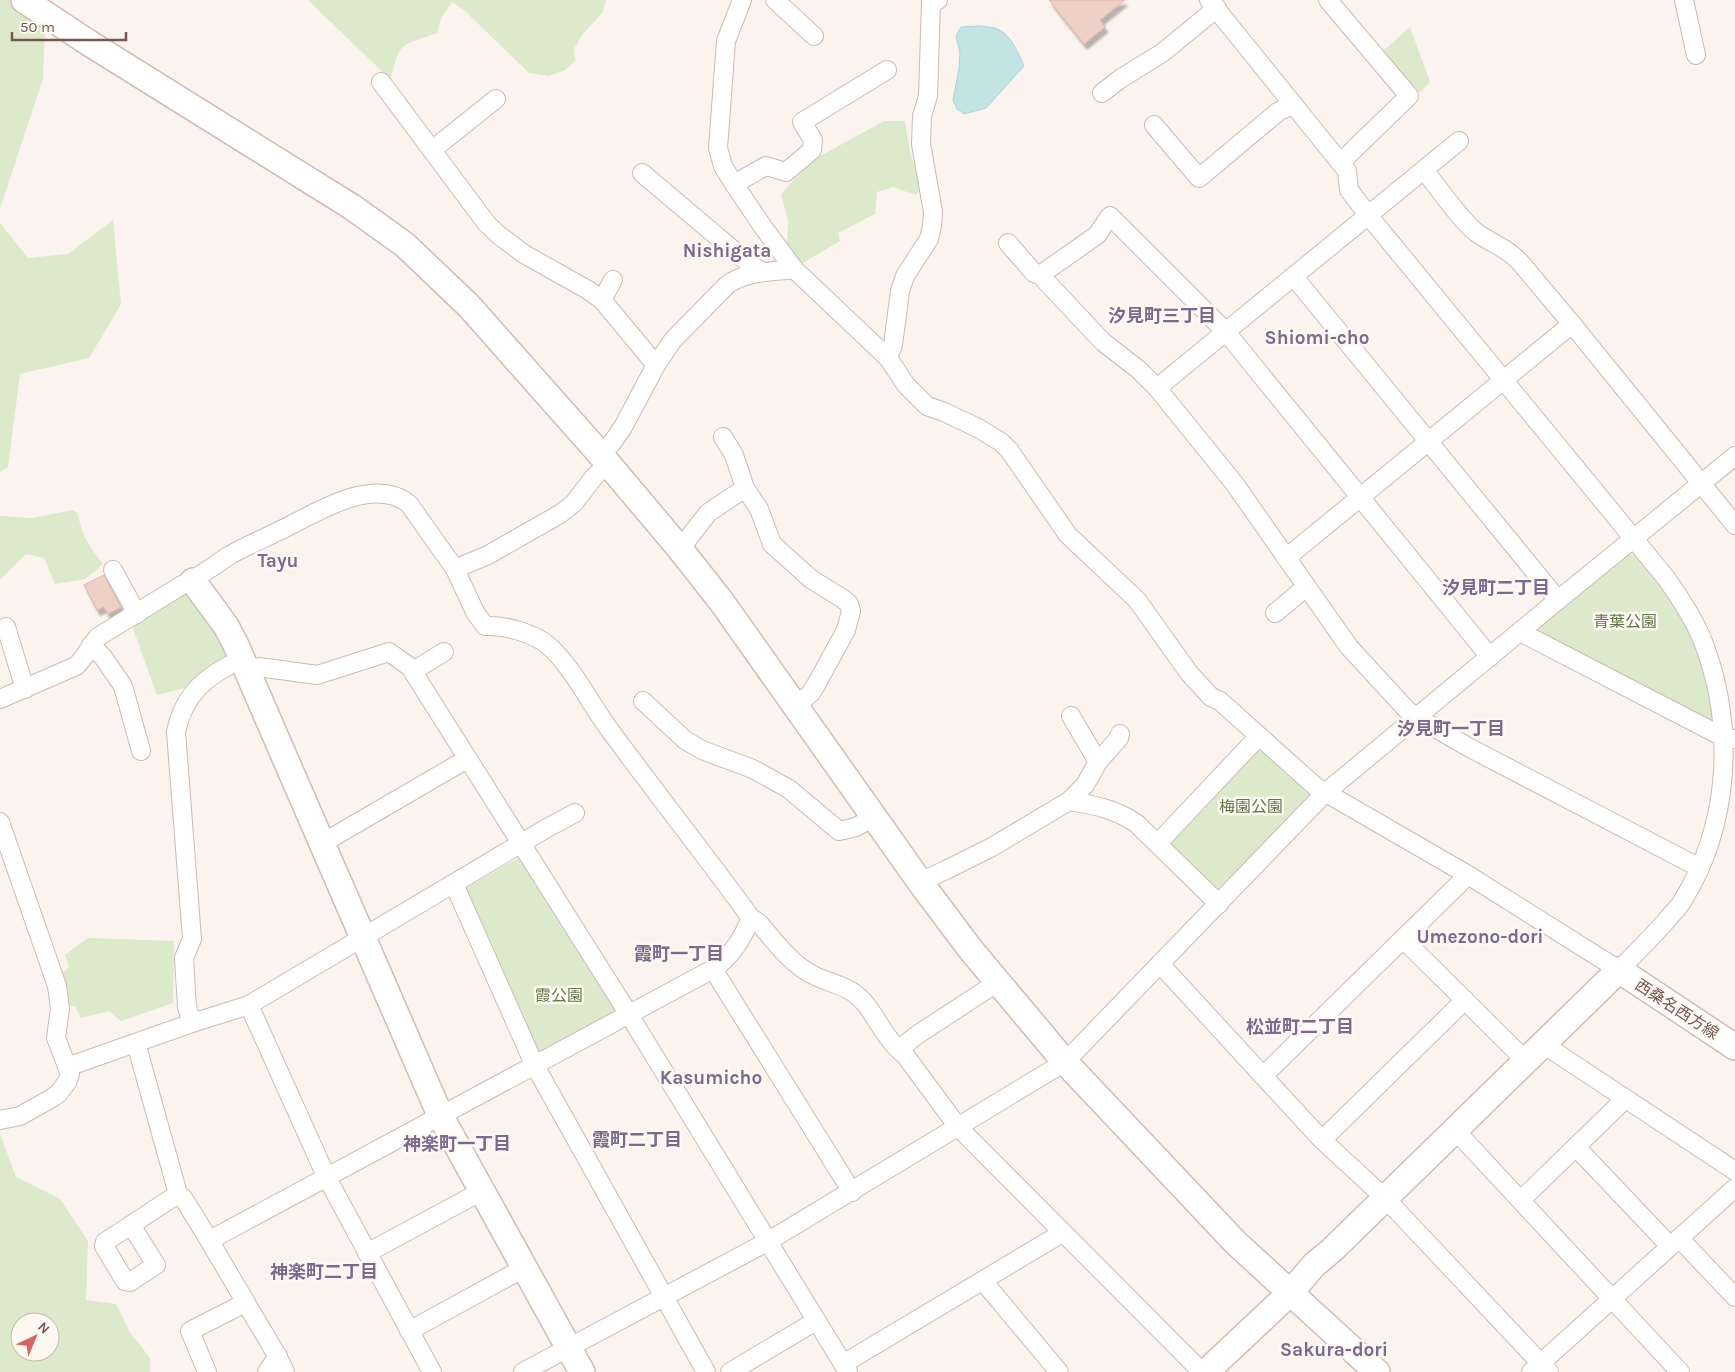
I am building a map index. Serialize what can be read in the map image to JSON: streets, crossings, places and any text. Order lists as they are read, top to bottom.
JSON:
{
  "streets": {
    "street": ["西桑名西方線"]
  },
  "districts": [
    "Nishigata",
    "汐見町三丁目",
    "Shiomi-cho",
    "Tayu",
    "汐見町二丁目",
    "汐見町一丁目",
    "Umezono-dori",
    "霞町一丁目",
    "松並町二丁目",
    "Kasumicho",
    "霞町二丁目",
    "神楽町一丁目",
    "神楽町二丁目",
    "Sakura-dori"
  ],
  "parks": ["青葉公園", "梅園公園", "霞公園"],
  "scale_bar": "50 m",
  "north": "top right"
}
